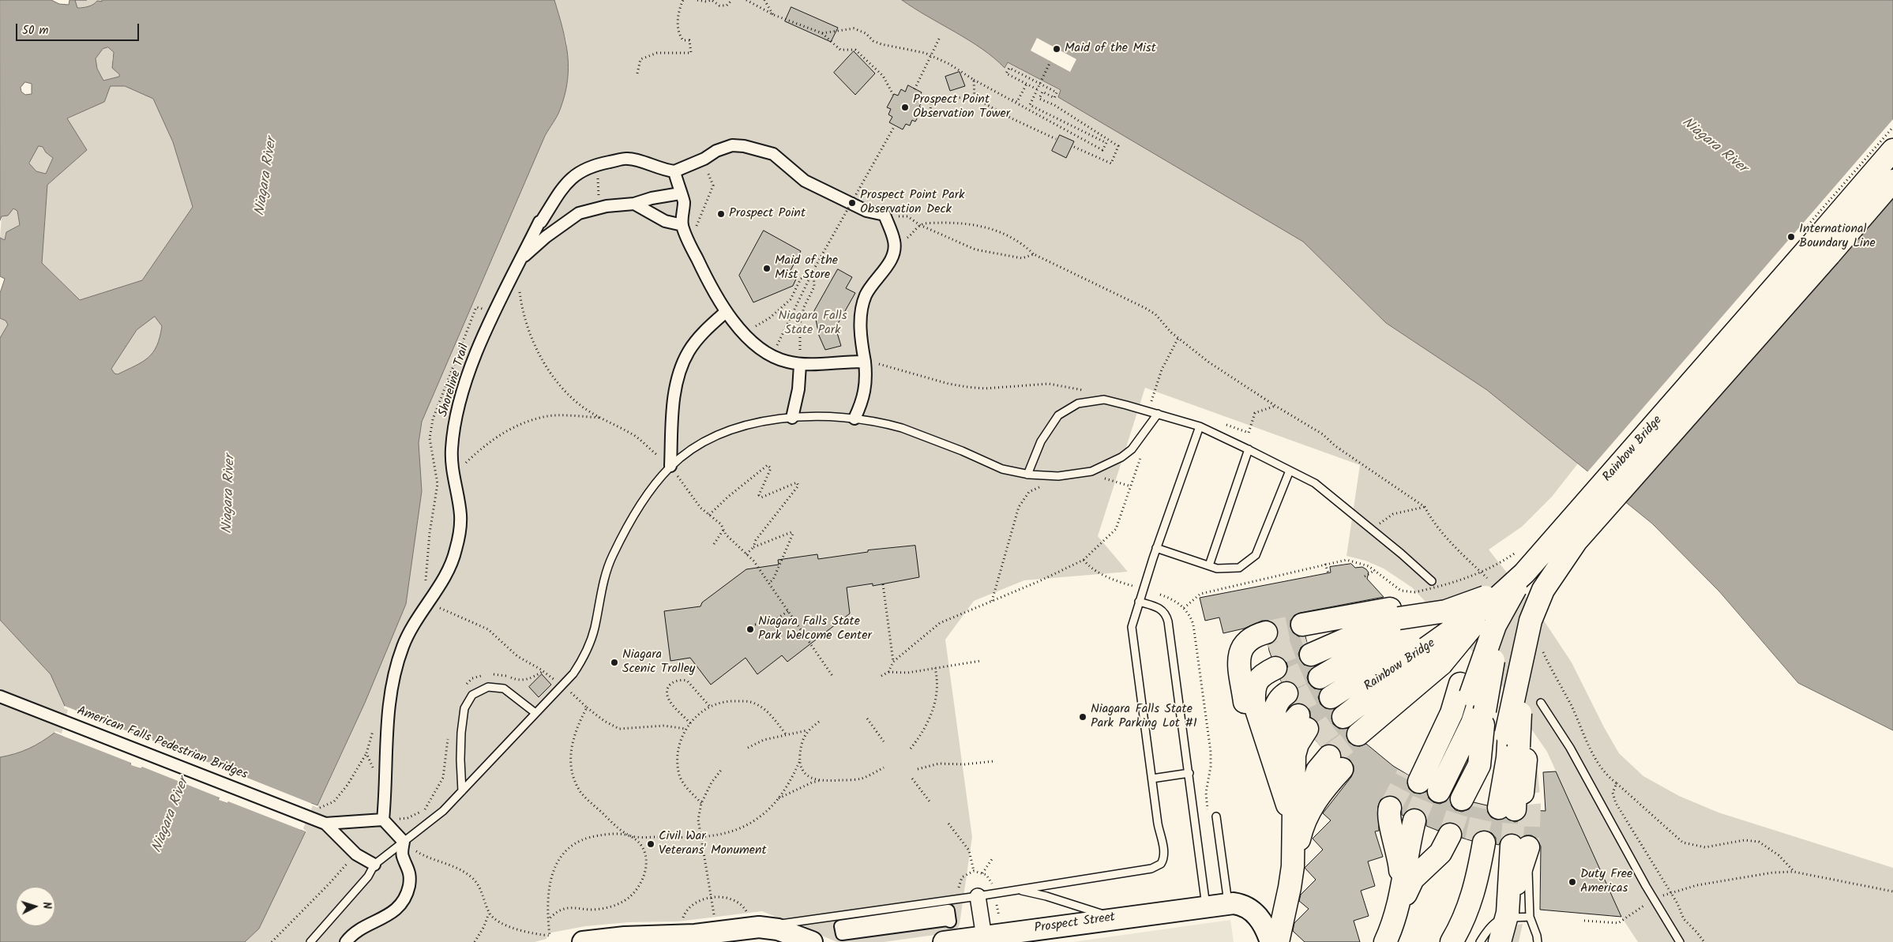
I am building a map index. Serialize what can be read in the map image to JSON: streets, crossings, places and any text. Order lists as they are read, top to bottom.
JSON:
{
  "streets": {
    "highway": ["Rainbow Bridge"],
    "main road": ["Prospect Street"],
    "street": ["Shoreline Trail", "American Falls Pedestrian Bridges"]
  },
  "water": ["Niagara River"],
  "parks": ["Niagara Falls State Park"],
  "places": [
    "Maid of the Mist",
    "Prospect Point Observation Tower",
    "Prospect Point Park Observation Deck",
    "Prospect Point",
    "International Boundary Line",
    "Maid of the Mist Store",
    "Niagara Falls State Park Welcome Center",
    "Niagara Scenic Trolley",
    "Niagara Falls State Park Parking Lot #1",
    "Civil War Veterans' Monument",
    "Duty Free Americas"
  ],
  "scale_bar": "50 m",
  "north": "right"
}
